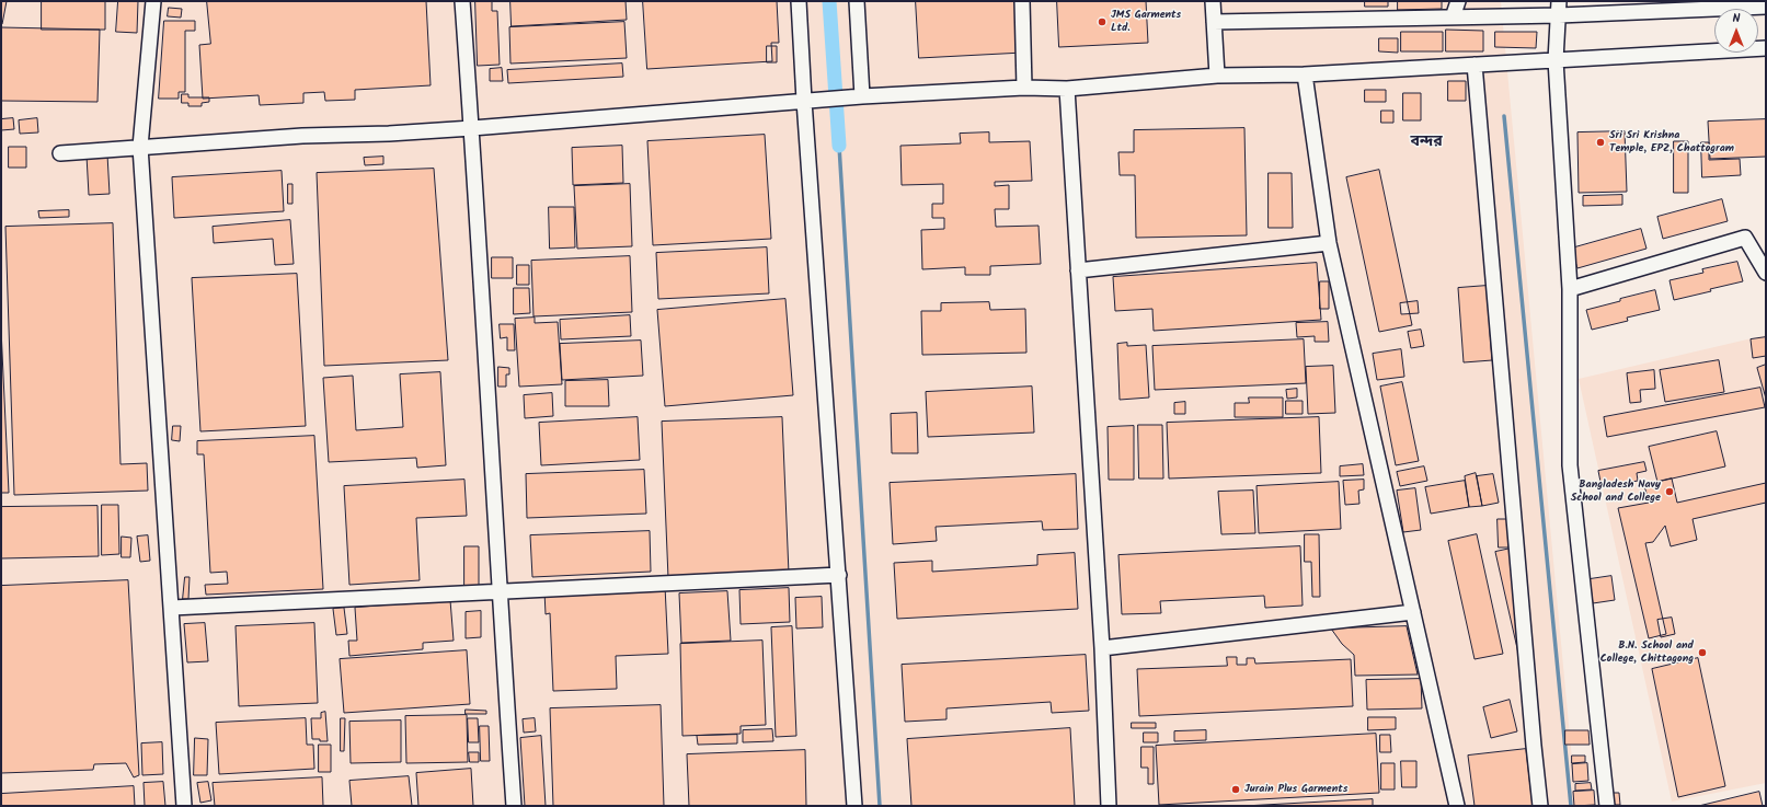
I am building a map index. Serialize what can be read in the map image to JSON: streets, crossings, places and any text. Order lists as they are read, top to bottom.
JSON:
{
  "districts": ["বন্দর"],
  "places": [
    "JMS Garments Ltd.",
    "Sri Sri Krishna Temple, EPZ, Chattogram",
    "Bangladesh Navy School and College",
    "B.N. School and College, Chittagong",
    "Jurain Plus Garments"
  ],
  "north": "top"
}
